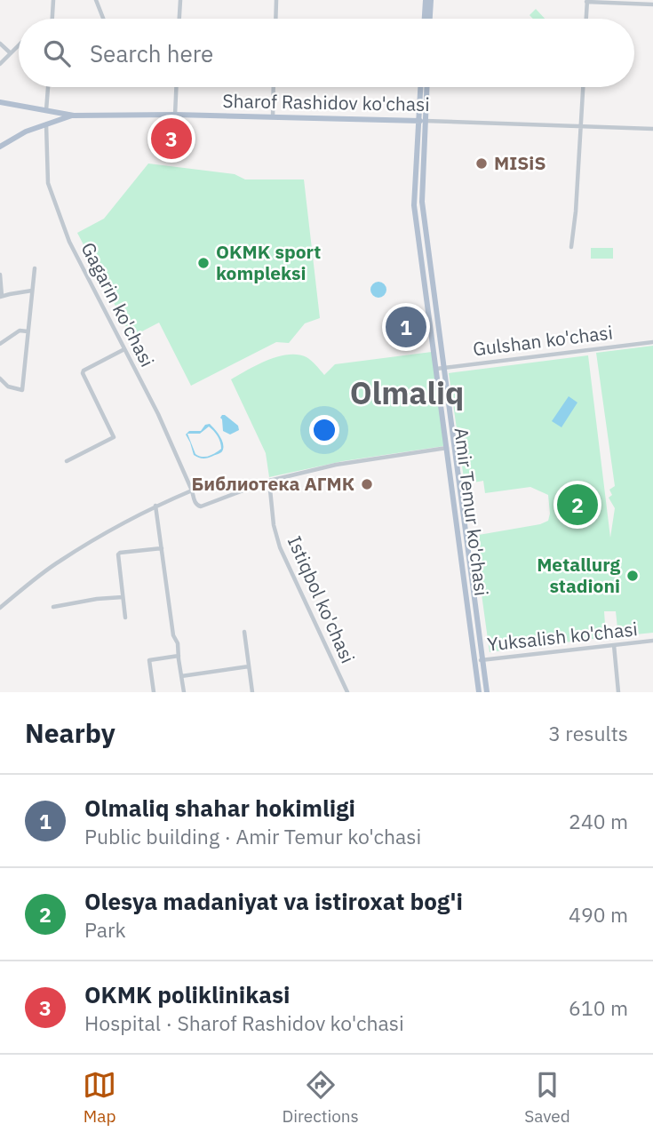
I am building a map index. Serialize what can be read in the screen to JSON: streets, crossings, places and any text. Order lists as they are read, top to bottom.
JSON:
{
  "streets": {
    "main road": ["Sharof Rashidov ko'chasi", "Amir Temur ko'chasi"],
    "street": [
      "Gagarin ko'chasi",
      "Gulshan ko'chasi",
      "Istiqbol ko'chasi",
      "Yuksalish ko'chasi"
    ]
  },
  "crossings": [
    ["Sharof Rashidov ko'chasi", "Amir Temur ko'chasi"],
    ["Gagarin ko'chasi", "Istiqbol ko'chasi"],
    ["Gulshan ko'chasi", "Amir Temur ko'chasi"],
    ["Amir Temur ko'chasi", "Yuksalish ko'chasi"]
  ],
  "districts": ["Olmaliq"],
  "places": [
    "MISiS",
    "OKMK sport kompleksi",
    "Библиотека АГМК",
    "Metallurg stadioni"
  ],
  "page": {
    "search": "Search here",
    "pins": ["3", "1", "2"],
    "heading": ["Nearby", "3 results"],
    "list": [
      {
        "mark": "1",
        "name": "Olmaliq shahar hokimligi",
        "note": "Public building · Amir Temur ko'chasi",
        "value": "240 m"
      },
      {
        "mark": "2",
        "name": "Olesya madaniyat va istiroxat bog'i",
        "note": "Park",
        "value": "490 m"
      },
      {
        "mark": "3",
        "name": "OKMK poliklinikasi",
        "note": "Hospital · Sharof Rashidov ko'chasi",
        "value": "610 m"
      }
    ],
    "nav": ["Map", "Directions", "Saved"]
  }
}
